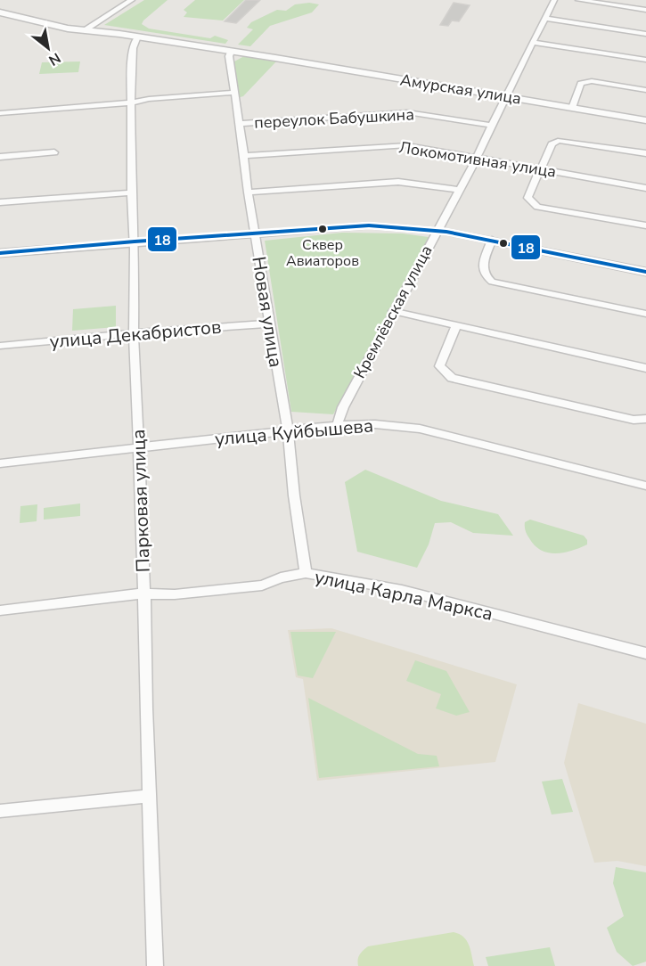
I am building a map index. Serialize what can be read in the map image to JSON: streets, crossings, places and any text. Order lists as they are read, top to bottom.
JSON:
{
  "streets": {
    "street": [
      "Амурская улица",
      "переулок Бабушкина",
      "Локомотивная улица",
      "Новая улица",
      "Кремлёвская улица",
      "улица Декабристов",
      "улица Куйбышева",
      "Парковая улица",
      "улица Карла Маркса"
    ]
  },
  "crossings": [
    ["Амурская улица", "Новая улица"],
    ["Амурская улица", "Кремлёвская улица"],
    ["Амурская улица", "Парковая улица"],
    ["переулок Бабушкина", "Новая улица"],
    ["переулок Бабушкина", "Кремлёвская улица"],
    ["Локомотивная улица", "Новая улица"],
    ["Локомотивная улица", "Кремлёвская улица"],
    ["Новая улица", "улица Декабристов"],
    ["Новая улица", "улица Куйбышева"],
    ["Новая улица", "улица Карла Маркса"],
    ["Кремлёвская улица", "улица Куйбышева"],
    ["улица Декабристов", "Парковая улица"],
    ["улица Куйбышева", "Парковая улица"],
    ["Парковая улица", "улица Карла Маркса"]
  ],
  "places": ["Сквер Авиаторов"],
  "lines": ["transit line 18"],
  "north": "bottom right"
}
